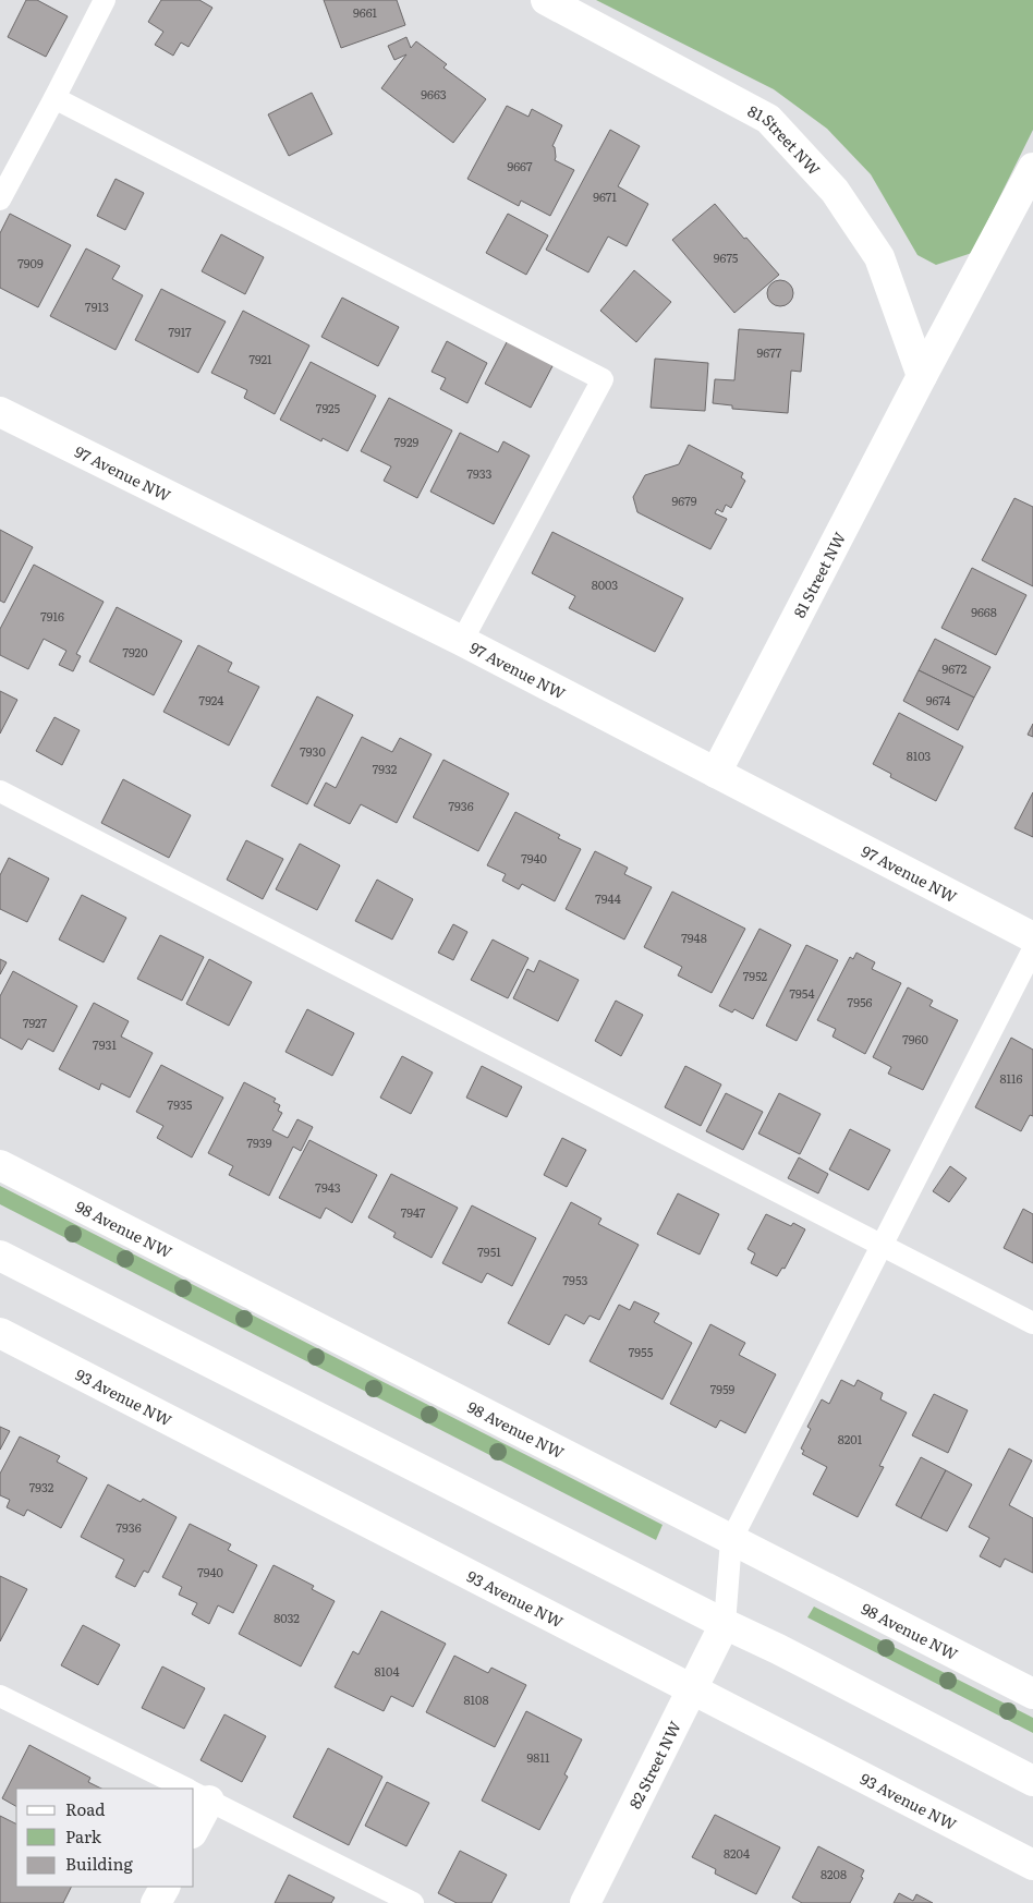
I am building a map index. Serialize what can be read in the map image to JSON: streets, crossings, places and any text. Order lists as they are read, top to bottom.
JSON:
{
  "streets": {
    "street": [
      "81 Street NW",
      "97 Avenue NW",
      "98 Avenue NW",
      "93 Avenue NW",
      "82 Street NW"
    ]
  },
  "crossings": [
    ["81 Street NW", "97 Avenue NW"],
    ["93 Avenue NW", "82 Street NW"]
  ],
  "house_numbers": [
    "9661",
    "9663",
    "9667",
    "9671",
    "9675",
    "7909",
    "7913",
    "7917",
    "9677",
    "7921",
    "7925",
    "7929",
    "7933",
    "9679",
    "8003",
    "9668",
    "7916",
    "7920",
    "9672",
    "7924",
    "9674",
    "7930",
    "8103",
    "7932",
    "7936",
    "7940",
    "7944",
    "7948",
    "7952",
    "7954",
    "7956",
    "7927",
    "7960",
    "7931",
    "8116",
    "7935",
    "7939",
    "7943",
    "7947",
    "7951",
    "7953",
    "7955",
    "7959",
    "8201",
    "7932",
    "7936",
    "7940",
    "8032",
    "8104",
    "8108",
    "9811",
    "8204",
    "8208"
  ],
  "legend": ["Road", "Park", "Building"]
}
